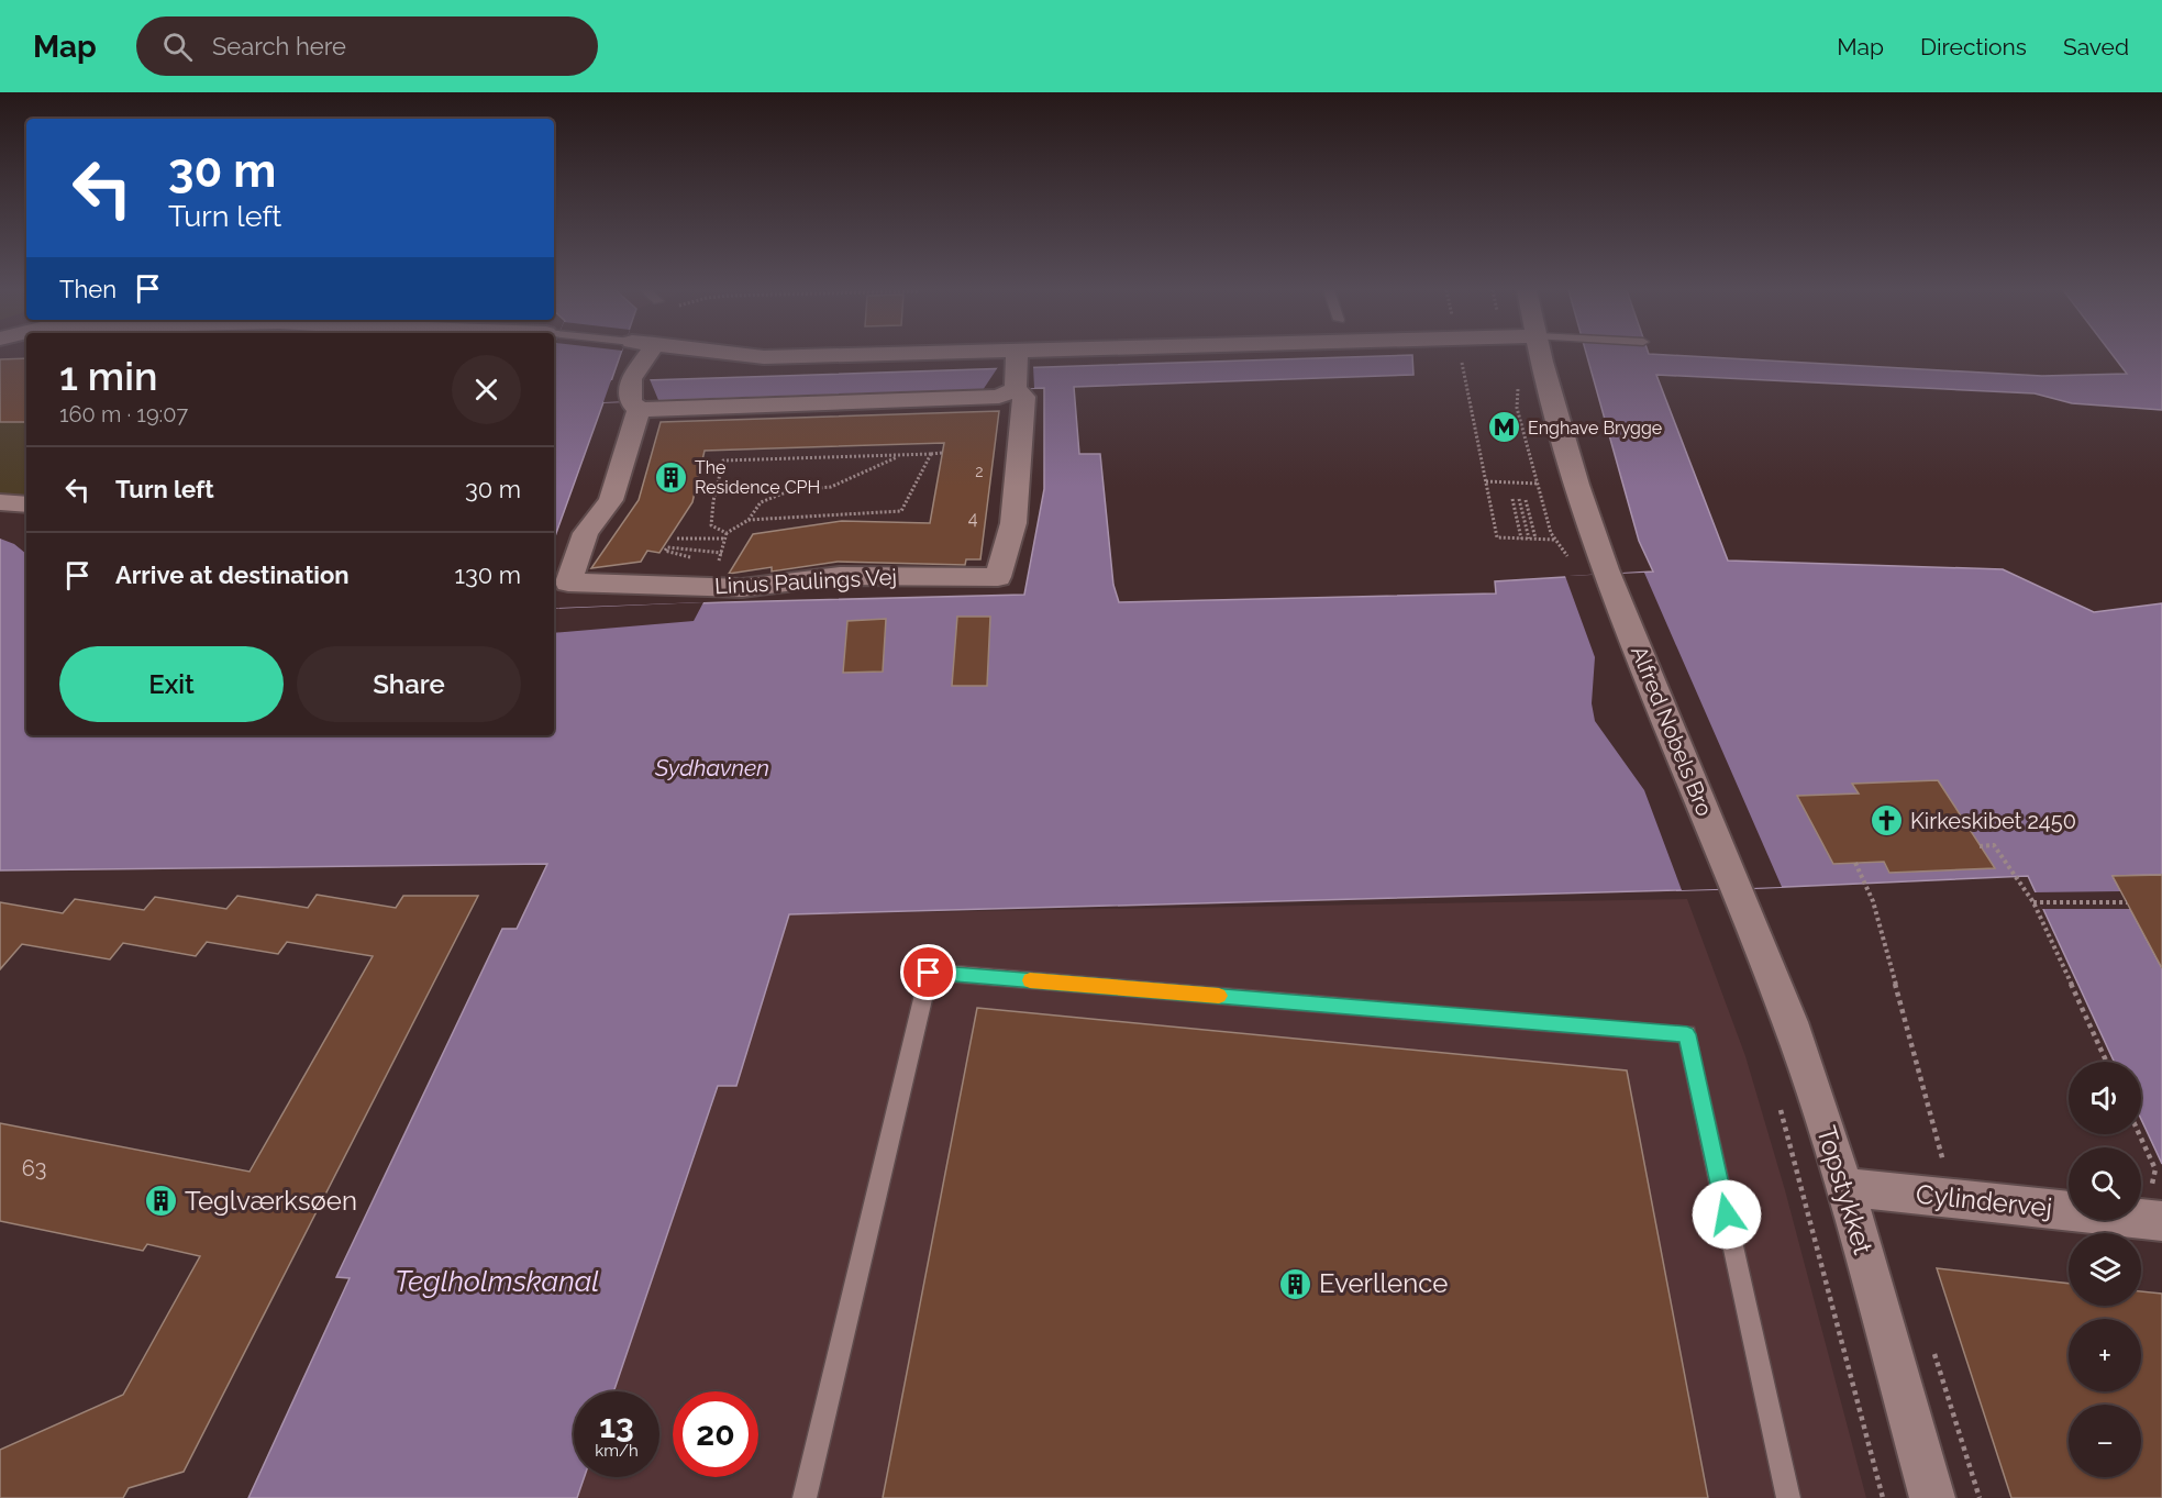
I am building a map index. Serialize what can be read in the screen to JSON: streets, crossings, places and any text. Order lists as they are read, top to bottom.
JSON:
{
  "streets": {
    "street": [
      "Linus Paulings Vej",
      "Alfred Nobels Bro",
      "Topstykket",
      "Cylindervej"
    ]
  },
  "crossings": [
    ["Alfred Nobels Bro", "Topstykket"],
    ["Topstykket", "Cylindervej"]
  ],
  "water": ["Sydhavnen", "Teglholmskanal"],
  "places": {
    "metro station": ["Enghave Brygge"],
    "building": ["The Residence CPH", "Teglværksøen", "Everllence"],
    "church": ["Kirkeskibet 2450"]
  },
  "house_numbers": ["2", "4", "63"],
  "page": {
    "header": "Map",
    "search": "Search here",
    "nav": ["Map", "Directions", "Saved"],
    "turn": ["30 m", "Turn left"],
    "then": "Then",
    "heading": ["1 min", "160 m · 19:07"],
    "list": [
      {
        "name": "Turn left",
        "value": "30 m"
      },
      {
        "name": "Arrive at destination",
        "value": "130 m"
      }
    ],
    "buttons": ["Exit", "Share"],
    "map_buttons": ["+", "−"],
    "speed": "13 km/h",
    "limit": "20"
  }
}
